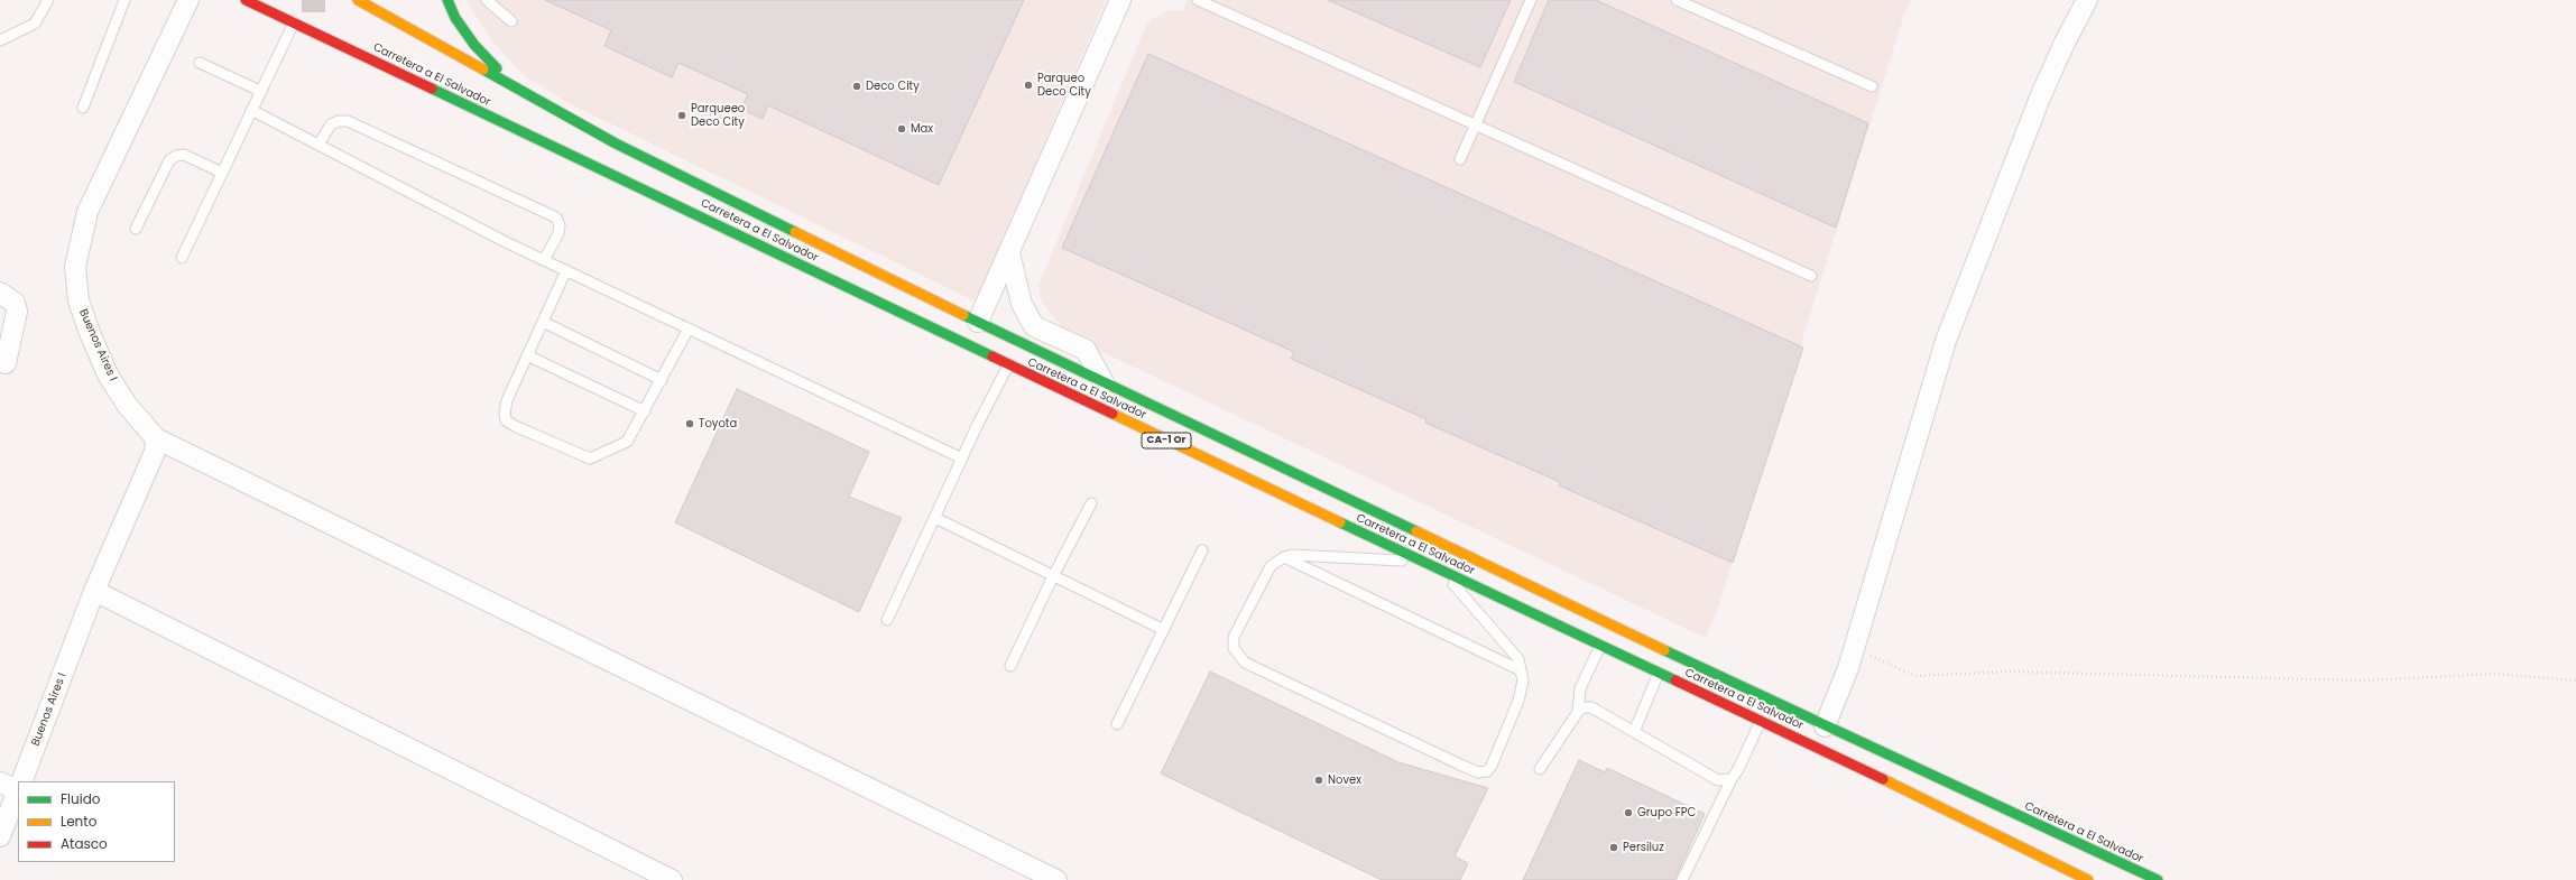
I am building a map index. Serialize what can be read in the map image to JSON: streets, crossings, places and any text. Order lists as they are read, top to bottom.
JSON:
{
  "streets": {
    "highway": ["Carretera a El Salvador", "CA-1 Or"],
    "street": ["Buenos Aires I"]
  },
  "places": [
    "Parqueo Deco City",
    "Deco City",
    "Parqueeo Deco City",
    "Max",
    "Toyota",
    "Novex",
    "Grupo FPC",
    "Persiluz"
  ],
  "legend": ["Fluido", "Lento", "Atasco"]
}
